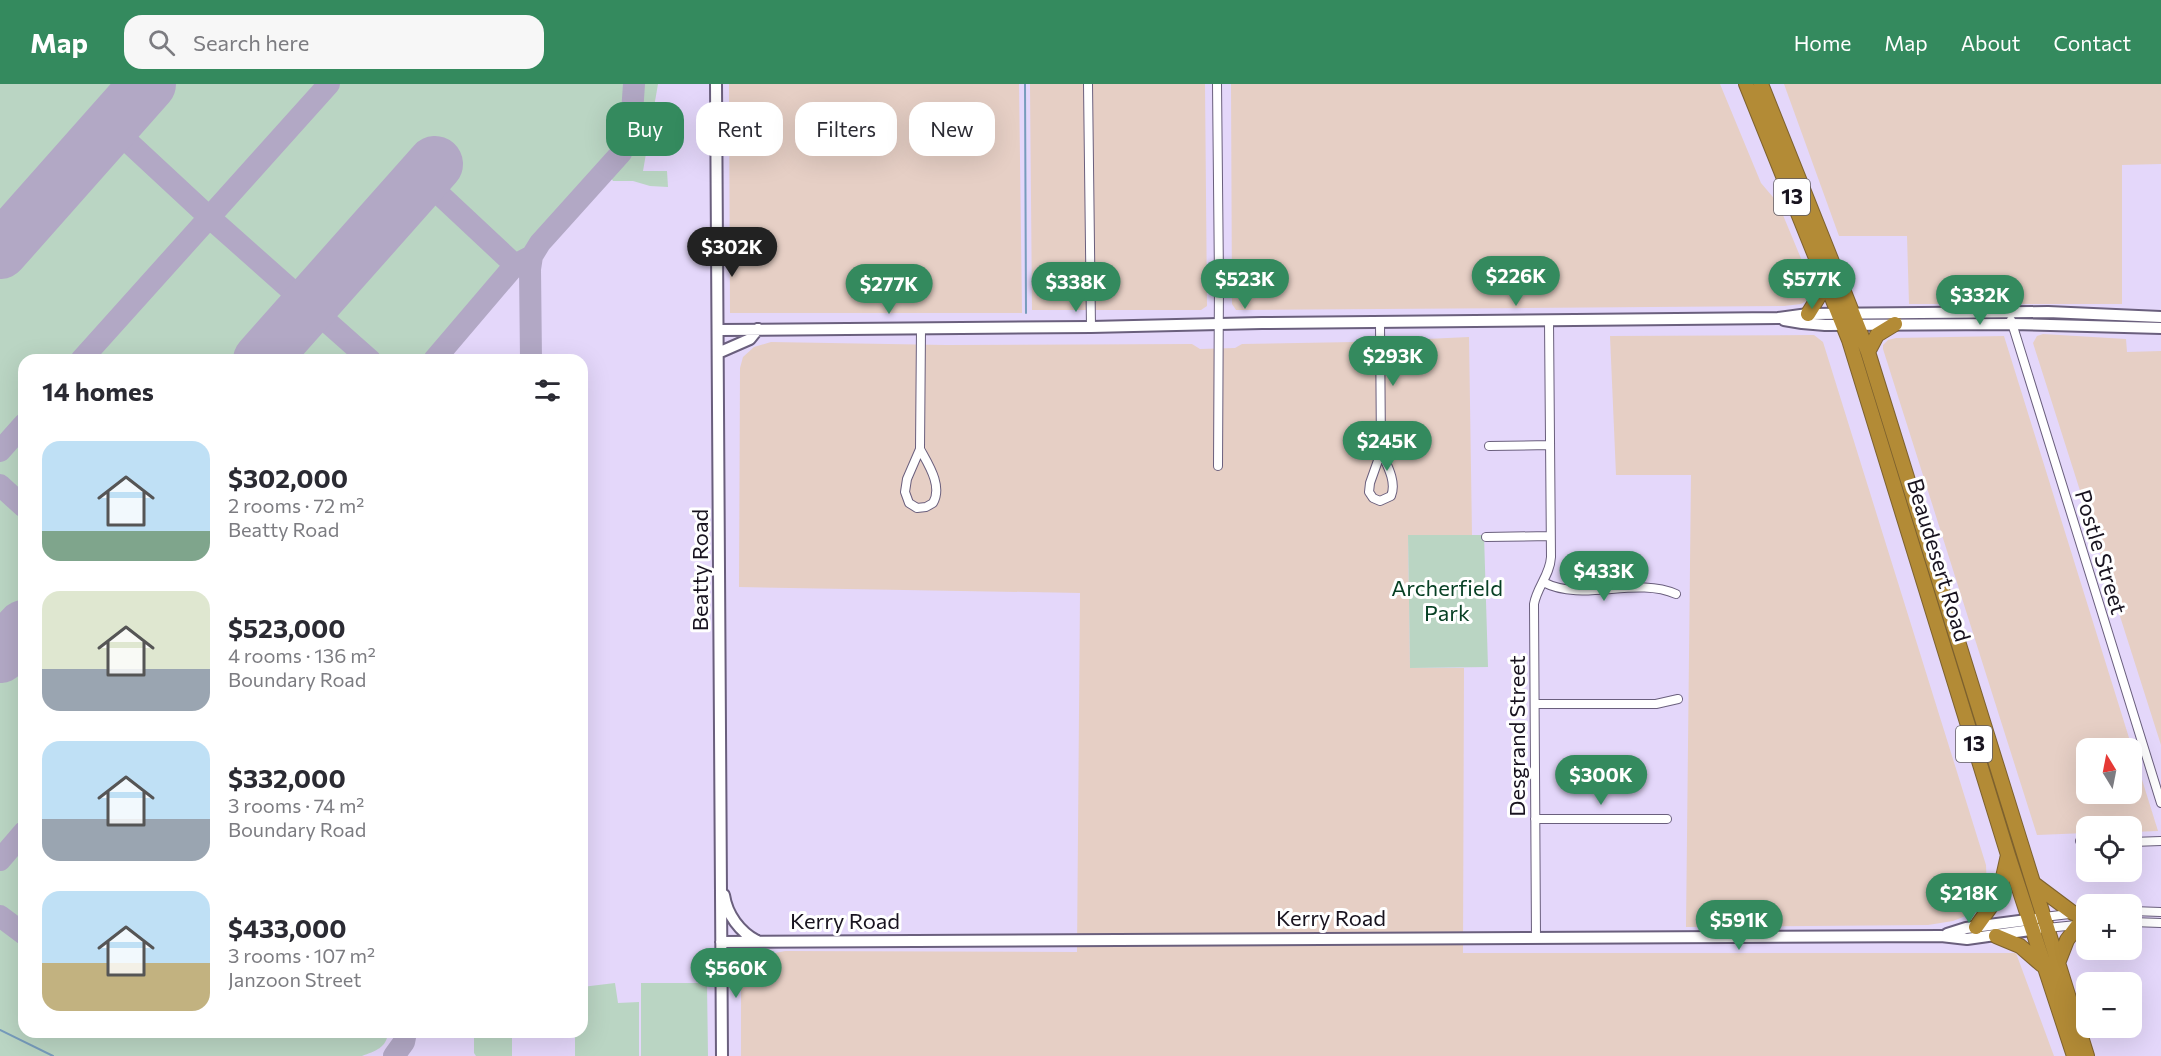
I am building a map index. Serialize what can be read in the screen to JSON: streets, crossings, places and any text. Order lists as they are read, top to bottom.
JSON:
{
  "streets": {
    "highway": ["13", "Beaudesert Road"],
    "main road": ["Beatty Road", "Kerry Road"],
    "street": ["Postle Street", "Desgrand Street"]
  },
  "crossings": [
    ["Beaudesert Road", "Kerry Road"],
    ["Beatty Road", "Kerry Road"],
    ["Desgrand Street", "Kerry Road"]
  ],
  "parks": ["Archerfield Park"],
  "north": "top",
  "page": {
    "header": "Map",
    "search": "Search here",
    "nav": [
      "Home",
      "Map",
      "About",
      "Contact"
    ],
    "chip": [
      "Buy",
      "Rent",
      "Filters",
      "New"
    ],
    "price": [
      "$302K",
      "$226K",
      "$523K",
      "$577K",
      "$338K",
      "$277K",
      "$332K",
      "$293K",
      "$245K",
      "$433K",
      "$300K",
      "$218K",
      "$591K",
      "$560K"
    ],
    "heading": "14 homes",
    "list": [
      {
        "name": "$302,000",
        "note": "2 rooms · 72 m² · Beatty Road"
      },
      {
        "name": "$523,000",
        "note": "4 rooms · 136 m² · Boundary Road"
      },
      {
        "name": "$332,000",
        "note": "3 rooms · 74 m² · Boundary Road"
      },
      {
        "name": "$433,000",
        "note": "3 rooms · 107 m² · Janzoon Street"
      }
    ],
    "map_buttons": ["+", "−"]
  }
}
